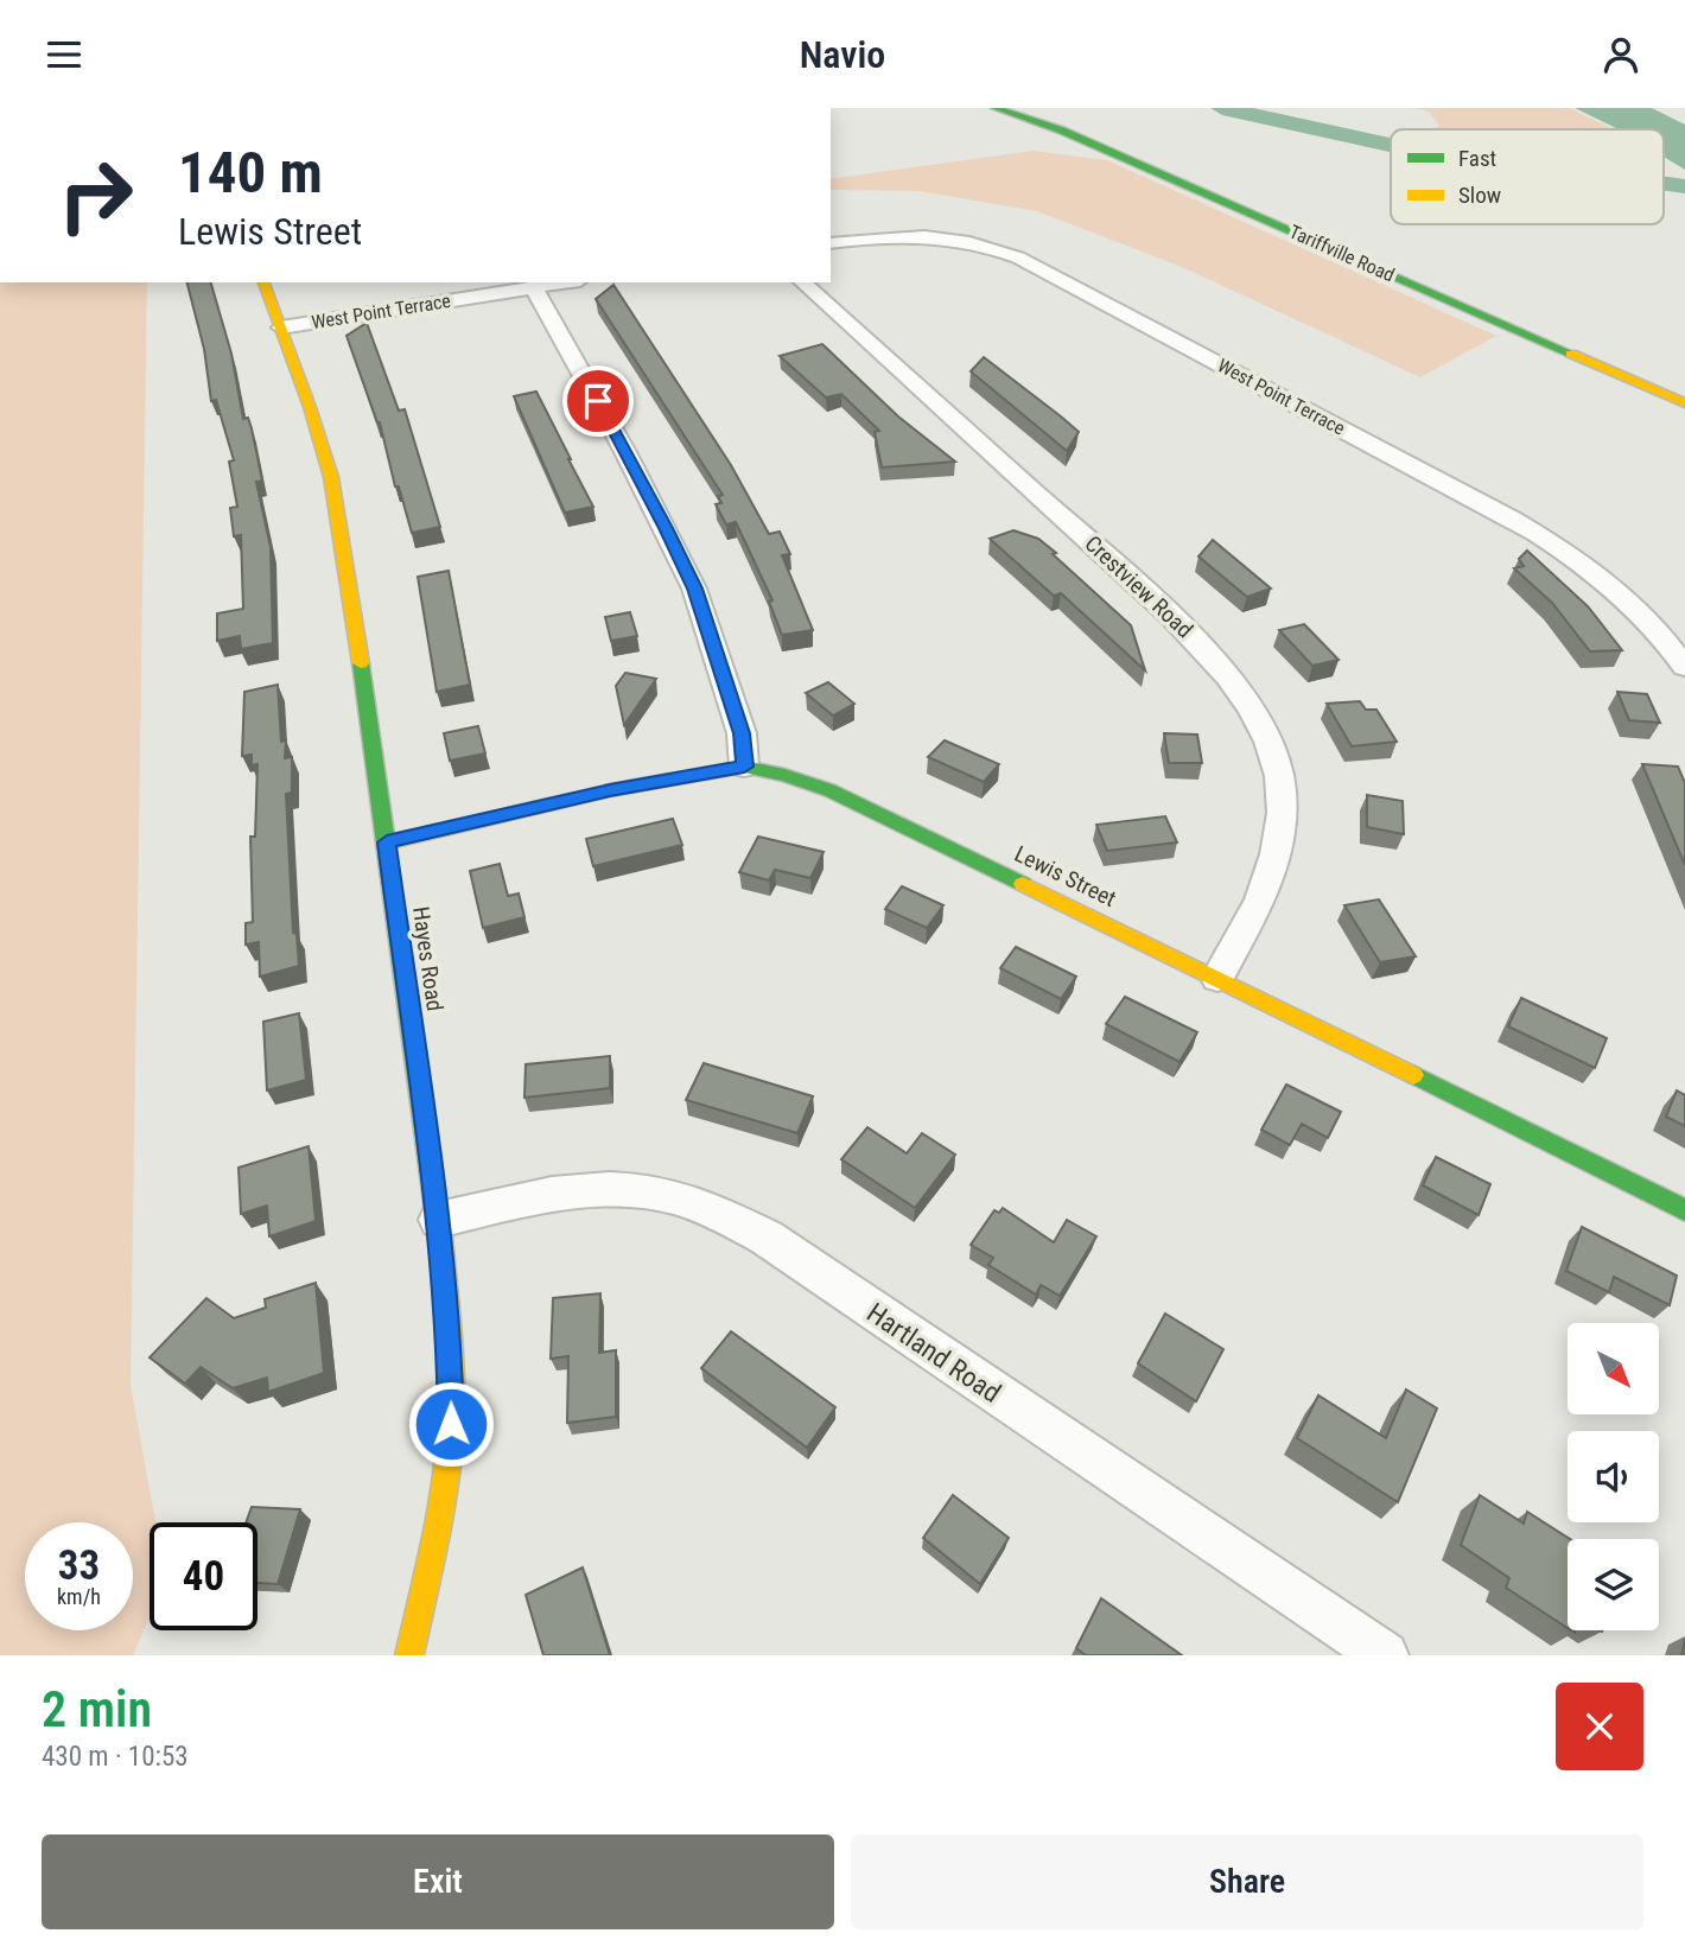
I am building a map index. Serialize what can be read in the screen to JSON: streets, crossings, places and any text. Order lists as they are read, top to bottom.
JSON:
{
  "streets": {
    "street": [
      "Tariffville Road",
      "West Point Terrace",
      "Crestview Road",
      "Lewis Street",
      "Hayes Road",
      "Hartland Road"
    ]
  },
  "crossings": [
    ["West Point Terrace", "Hayes Road"],
    ["Crestview Road", "Lewis Street"],
    ["Lewis Street", "Hayes Road"],
    ["Hayes Road", "Hartland Road"]
  ],
  "legend": ["Fast", "Slow"],
  "north": "bottom right",
  "page": {
    "header": "Navio",
    "turn": ["140 m", "Lewis Street"],
    "speed": "33 km/h",
    "limit": "40",
    "heading": ["2 min", "430 m · 10:53"],
    "buttons": ["Exit", "Share"]
  }
}
